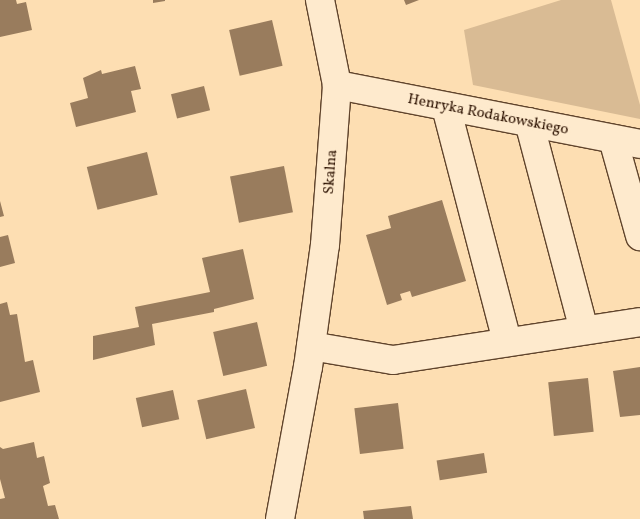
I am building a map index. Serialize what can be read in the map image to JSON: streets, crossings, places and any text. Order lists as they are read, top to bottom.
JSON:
{
  "streets": {
    "street": ["Henryka Rodakowskiego", "Skalna"]
  },
  "crossings": [
    ["Henryka Rodakowskiego", "Skalna"]
  ]
}
